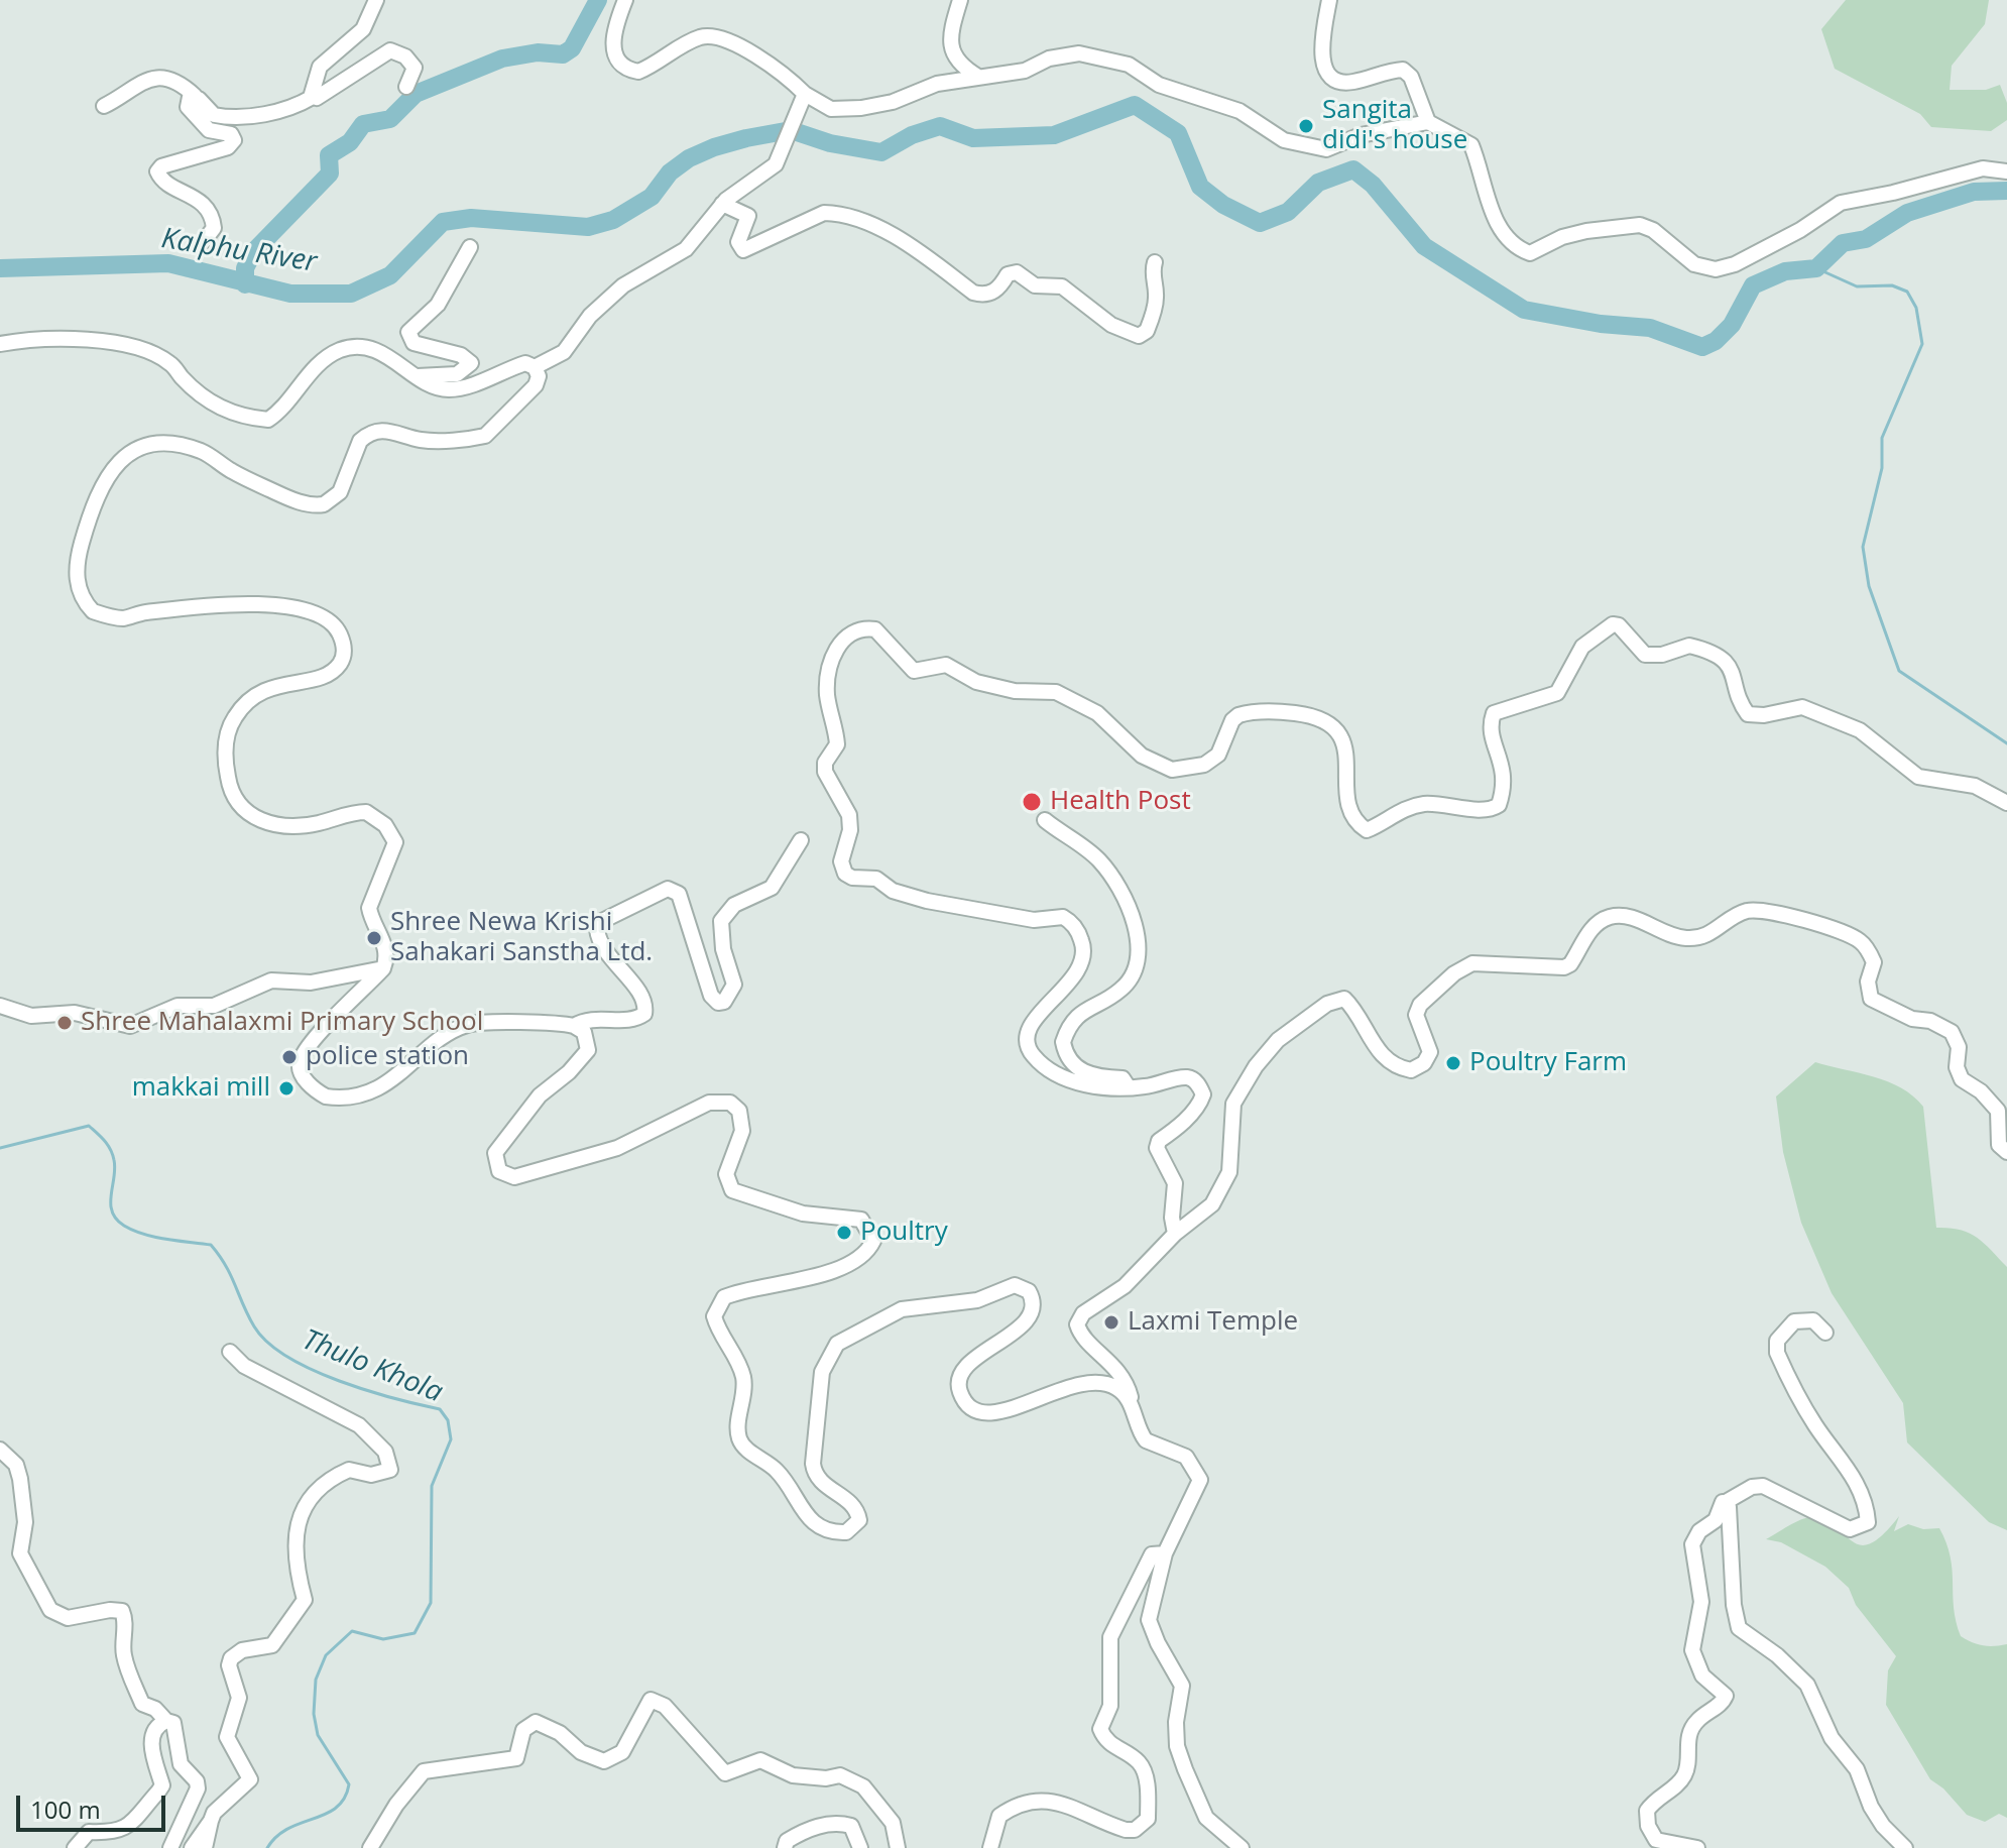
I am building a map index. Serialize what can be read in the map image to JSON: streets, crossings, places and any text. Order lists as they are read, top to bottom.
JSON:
{
  "water": ["Kalphu River", "Thulo Khola"],
  "places": [
    "Sangita didi's house",
    "Health Post",
    "Shree Newa Krishi Sahakari Sanstha Ltd.",
    "Shree Mahalaxmi Primary School",
    "police station",
    "Poultry Farm",
    "makkai mill",
    "Poultry",
    "Laxmi Temple"
  ],
  "scale_bar": "100 m"
}
